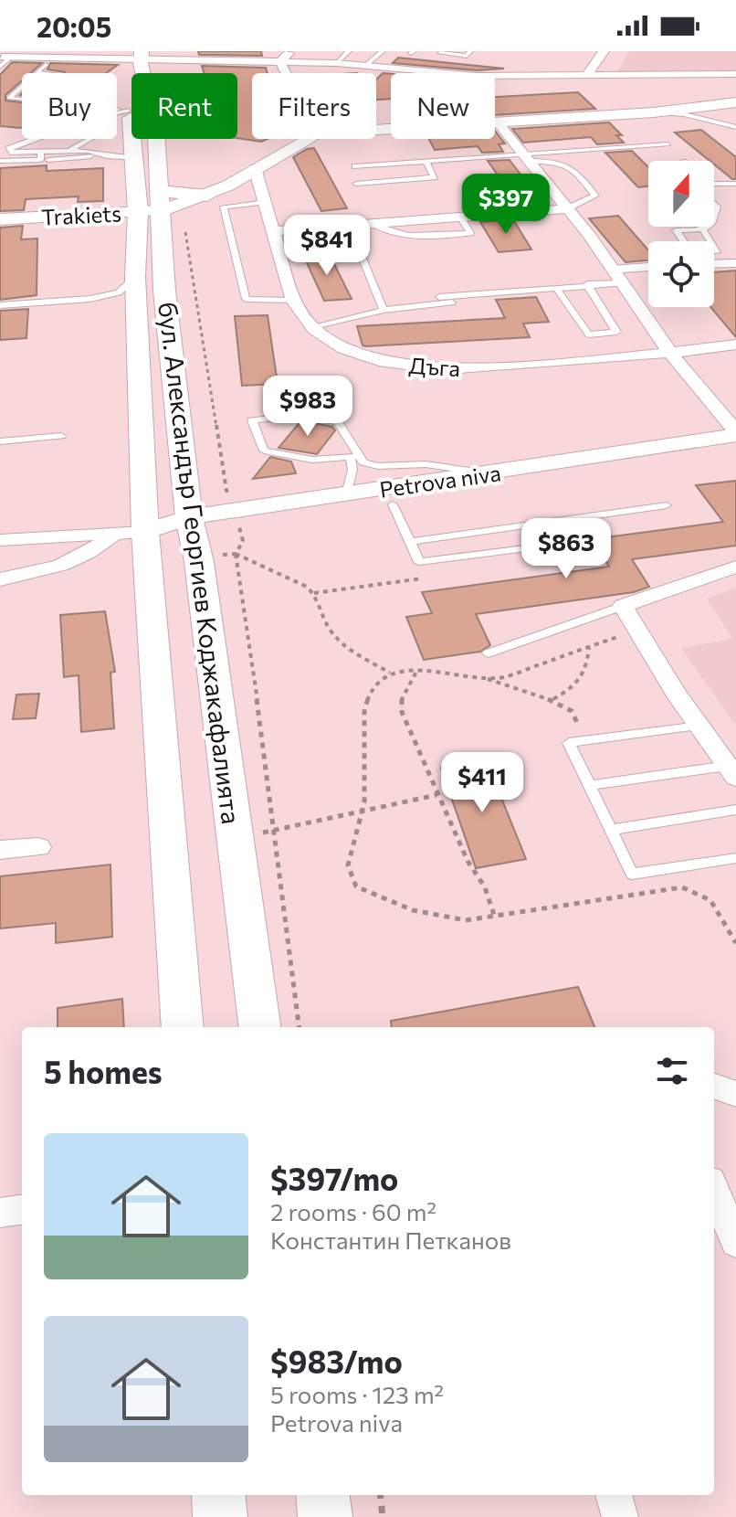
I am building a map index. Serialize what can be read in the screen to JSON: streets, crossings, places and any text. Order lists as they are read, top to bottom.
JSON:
{
  "streets": {
    "main road": ["бул. Александър Георгиев Коджакафалията"],
    "street": ["Trakiets", "Дъга", "Petrova niva"]
  },
  "crossings": [
    ["Trakiets", "Дъга"],
    ["Trakiets", "бул. Александър Георгиев Коджакафалията"],
    ["Petrova niva", "бул. Александър Георгиев Коджакафалията"]
  ],
  "north": "top",
  "page": {
    "status": "20:05",
    "chip": [
      "Buy",
      "Rent",
      "Filters",
      "New"
    ],
    "price": [
      "$397",
      "$841",
      "$983",
      "$863",
      "$411"
    ],
    "heading": "5 homes",
    "list": [
      {
        "name": "$397/mo",
        "note": "2 rooms · 60 m² · Константин Петканов"
      },
      {
        "name": "$983/mo",
        "note": "5 rooms · 123 m² · Petrova niva"
      }
    ]
  }
}
